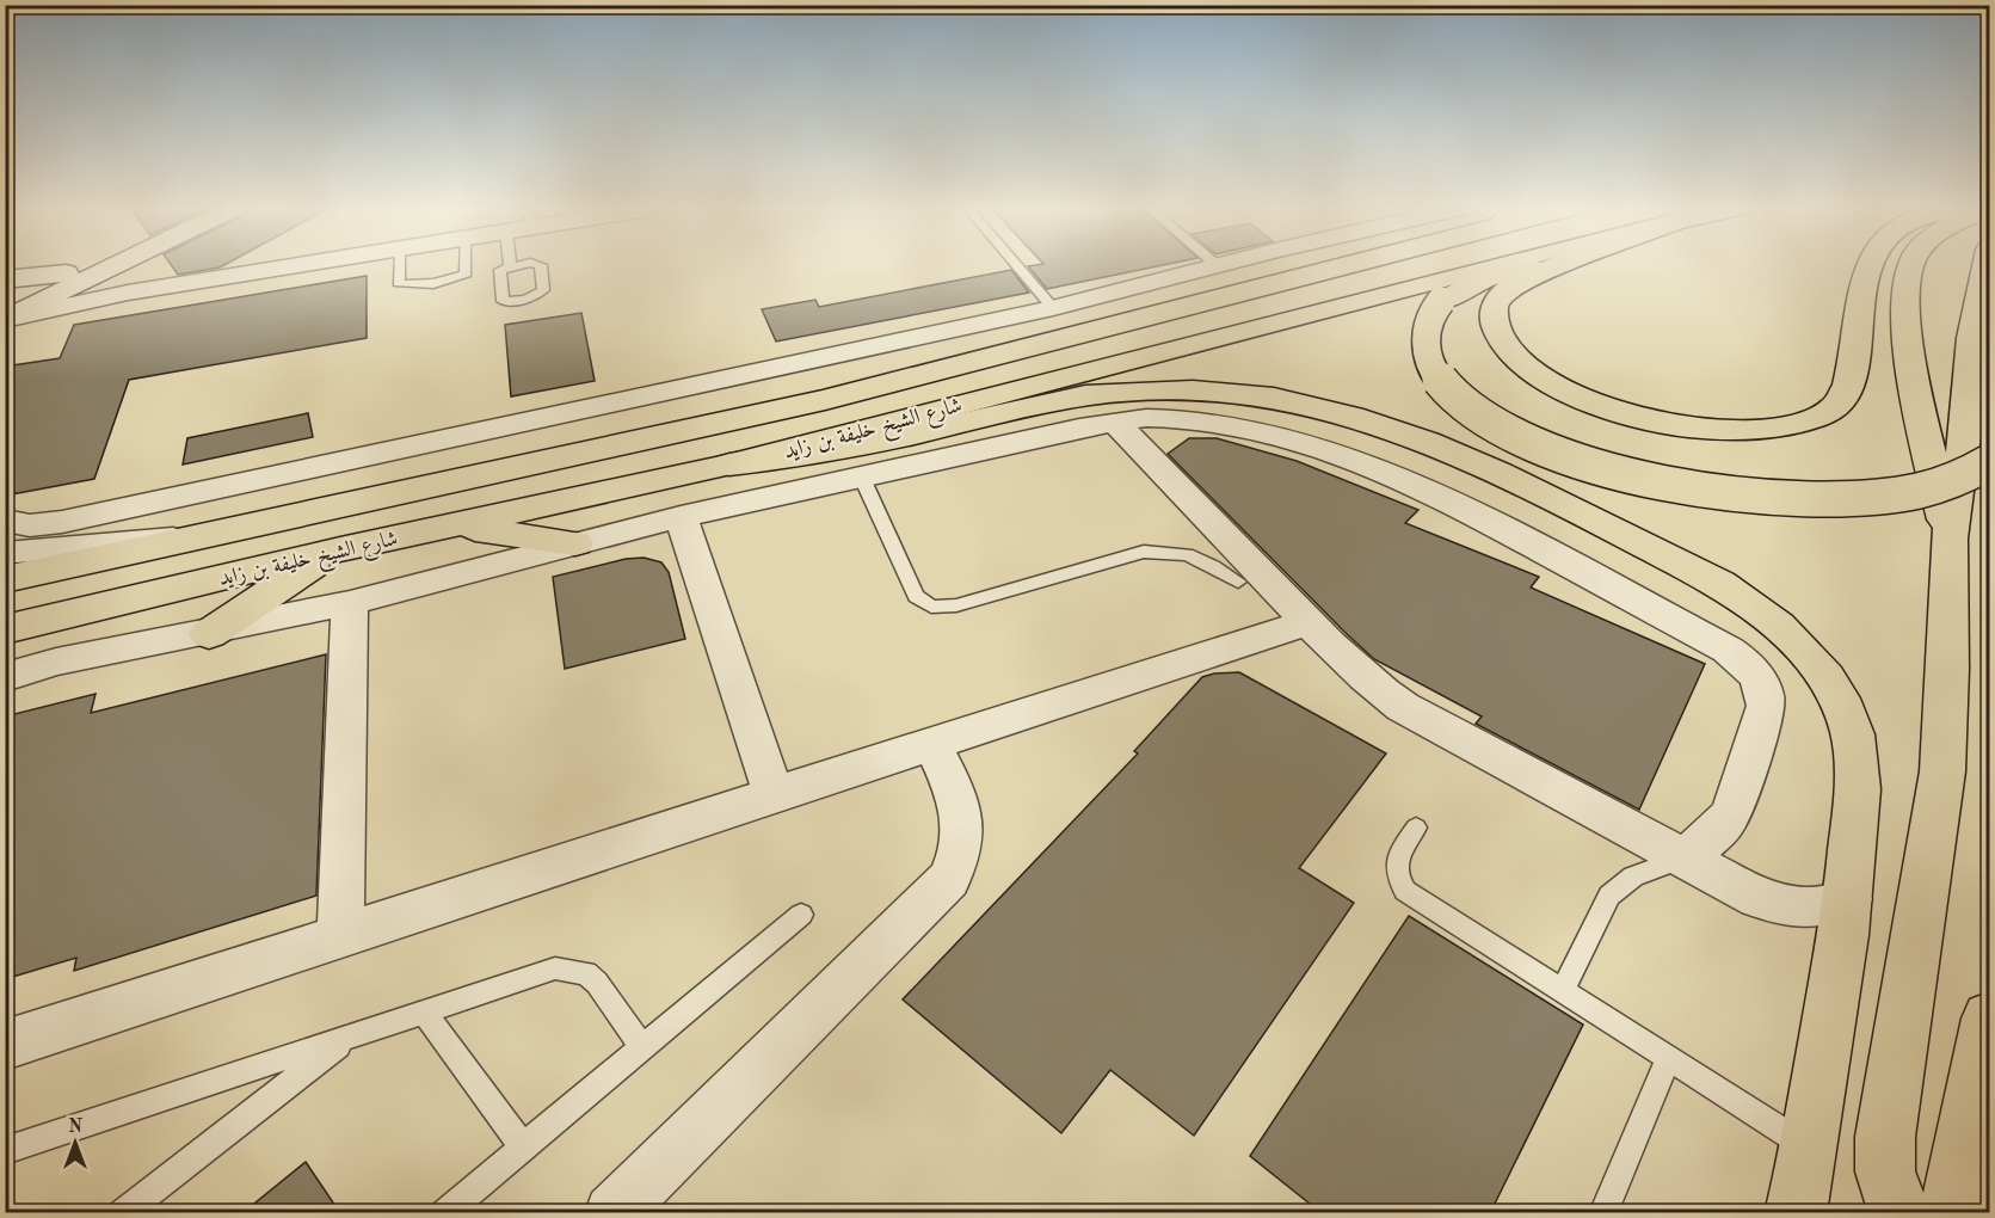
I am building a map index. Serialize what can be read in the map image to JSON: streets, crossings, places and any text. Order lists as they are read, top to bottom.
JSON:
{
  "streets": {
    "main road": ["شارع الشيخ خليفة بن زايد"]
  },
  "north": "top"
}
